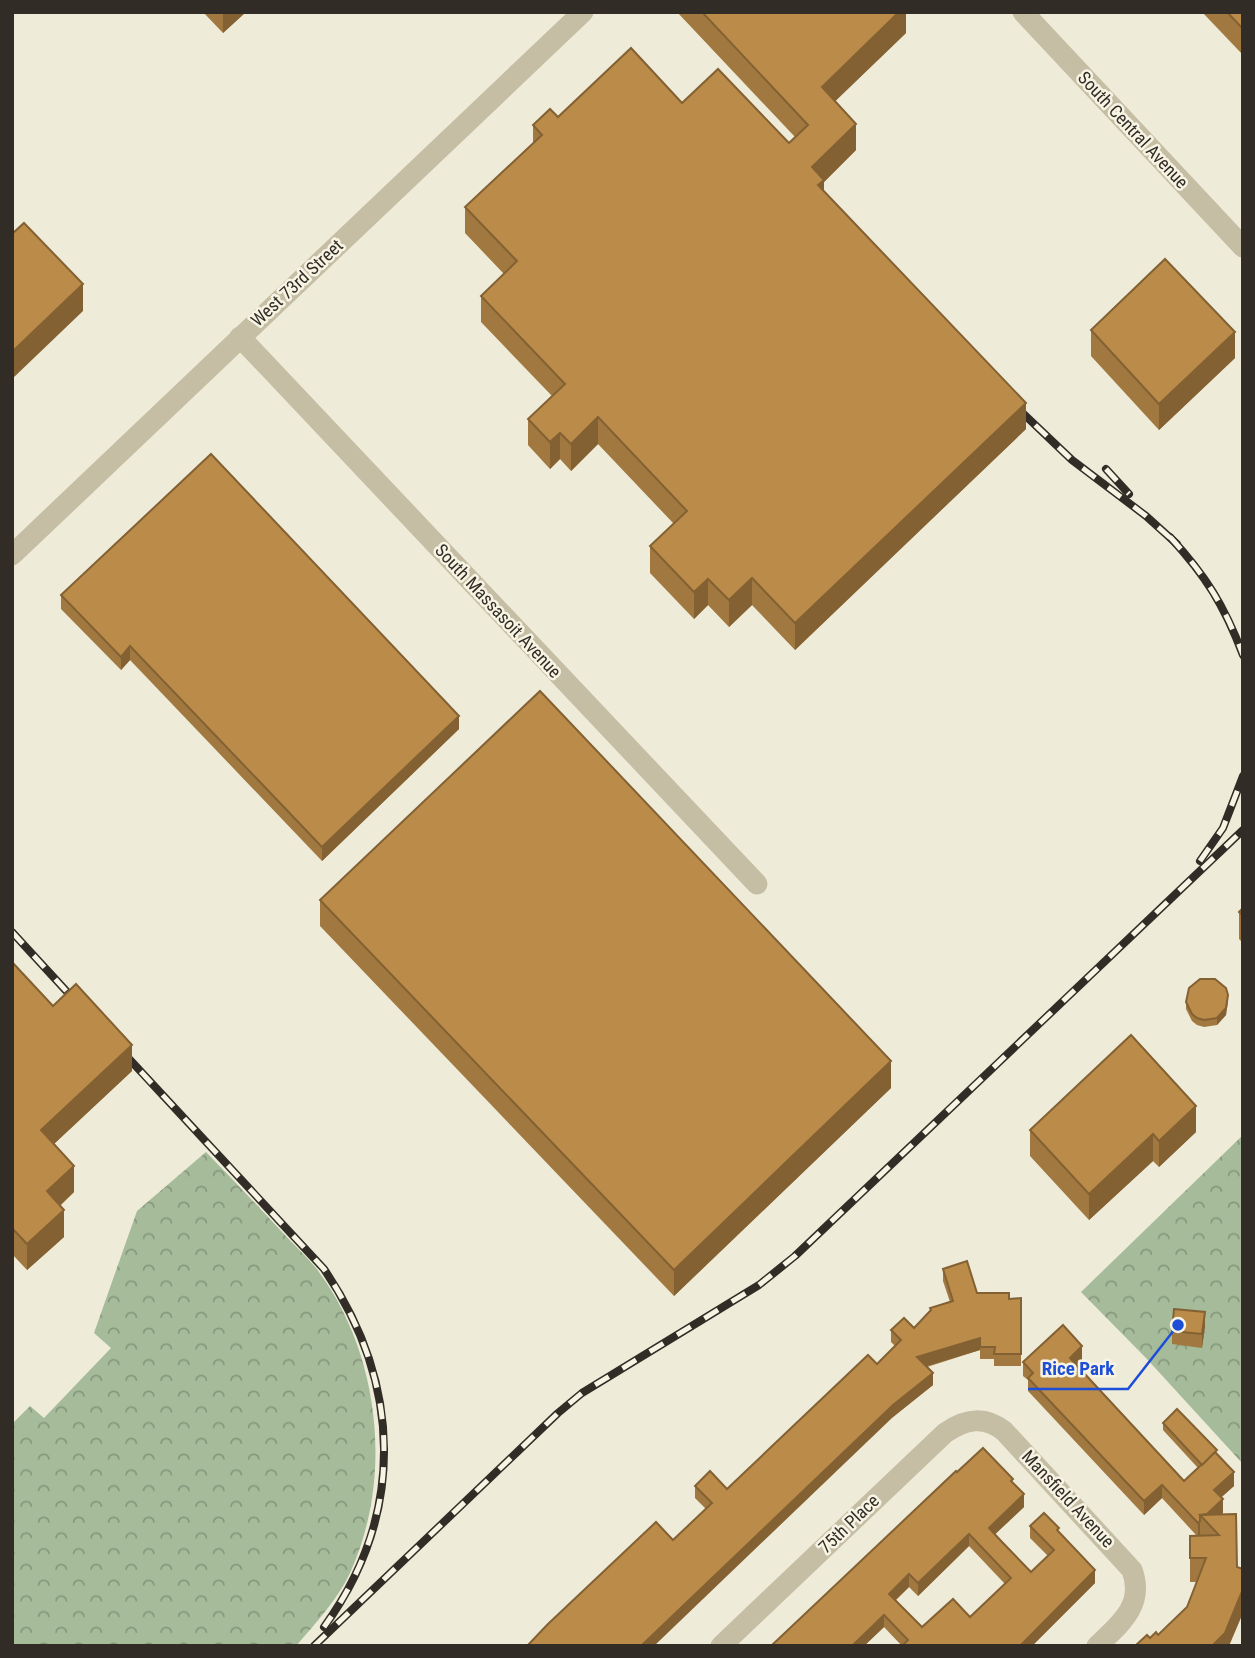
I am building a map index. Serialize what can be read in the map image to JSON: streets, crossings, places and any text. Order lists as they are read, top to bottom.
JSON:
{
  "streets": {
    "street": [
      "South Central Avenue",
      "West 73rd Street",
      "South Massasoit Avenue",
      "Mansfield Avenue",
      "75th Place"
    ]
  },
  "crossings": [
    ["West 73rd Street", "South Massasoit Avenue"],
    ["Mansfield Avenue", "75th Place"]
  ],
  "places": ["Rice Park"]
}
